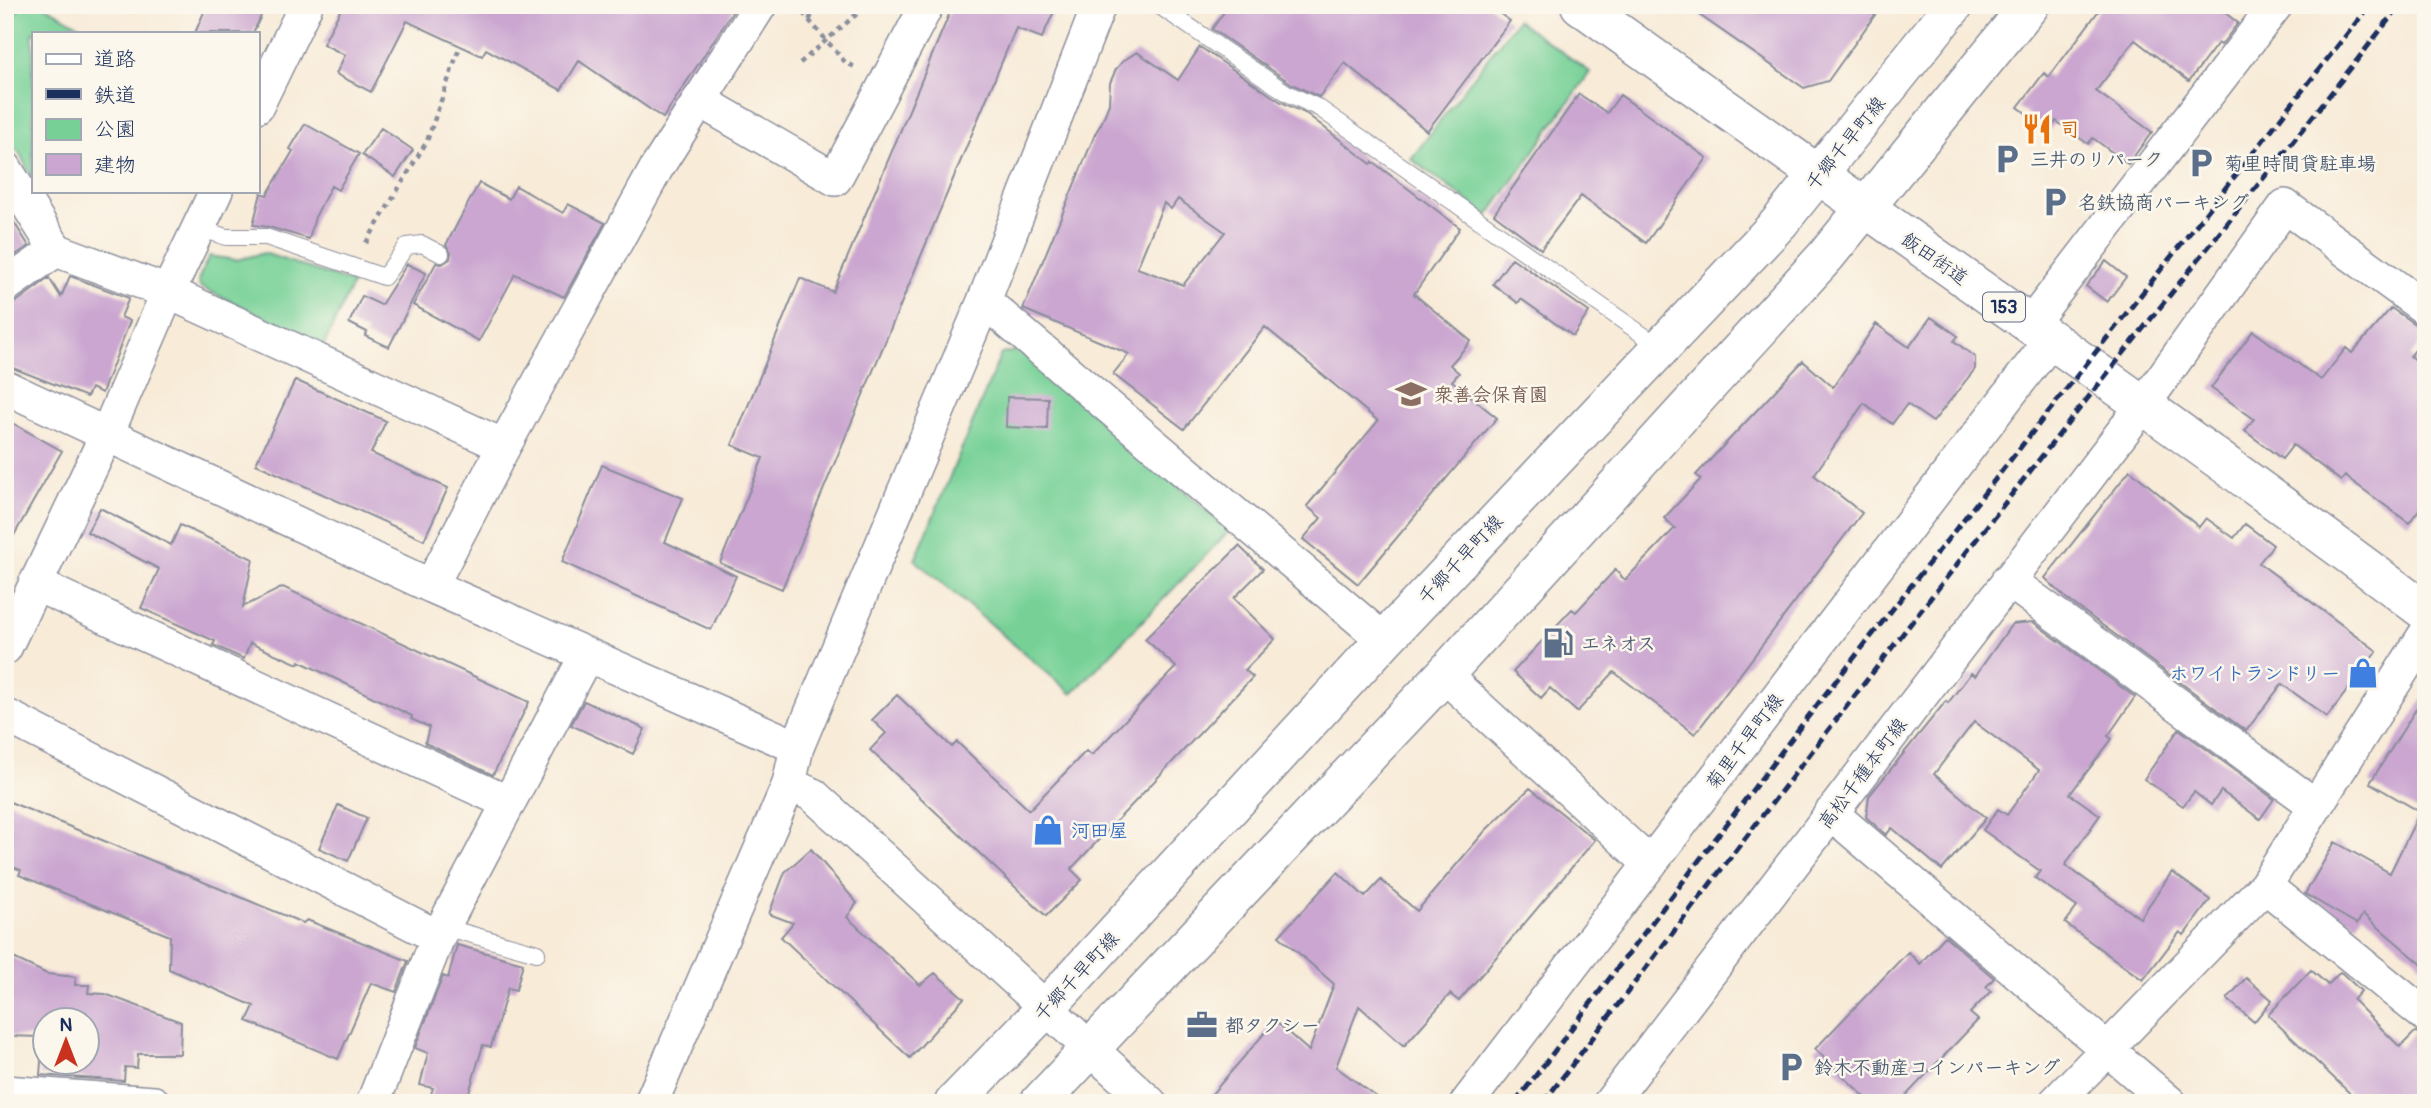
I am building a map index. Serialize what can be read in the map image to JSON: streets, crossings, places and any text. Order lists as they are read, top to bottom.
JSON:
{
  "streets": {
    "main road": ["千郷千早町線", "飯田街道", "153"],
    "street": ["菊里千早町線", "高松千種本町線"]
  },
  "crossings": [
    ["千郷千早町線", "飯田街道"],
    ["飯田街道", "菊里千早町線"],
    ["飯田街道", "高松千種本町線"]
  ],
  "places": {
    "restaurant": ["司"],
    "parking": [
      "三井のリパーク",
      "菊里時間貸駐車場",
      "名鉄協商パーキング",
      "鈴木不動産コインパーキング"
    ],
    "school or university": ["衆善会保育園"],
    "fuel station": ["エネオス"],
    "shop": ["ホワイトランドリー", "河田屋"],
    "office": ["都タクシー"]
  },
  "legend": [
    "道路",
    "鉄道",
    "公園",
    "建物"
  ],
  "north": "top"
}
